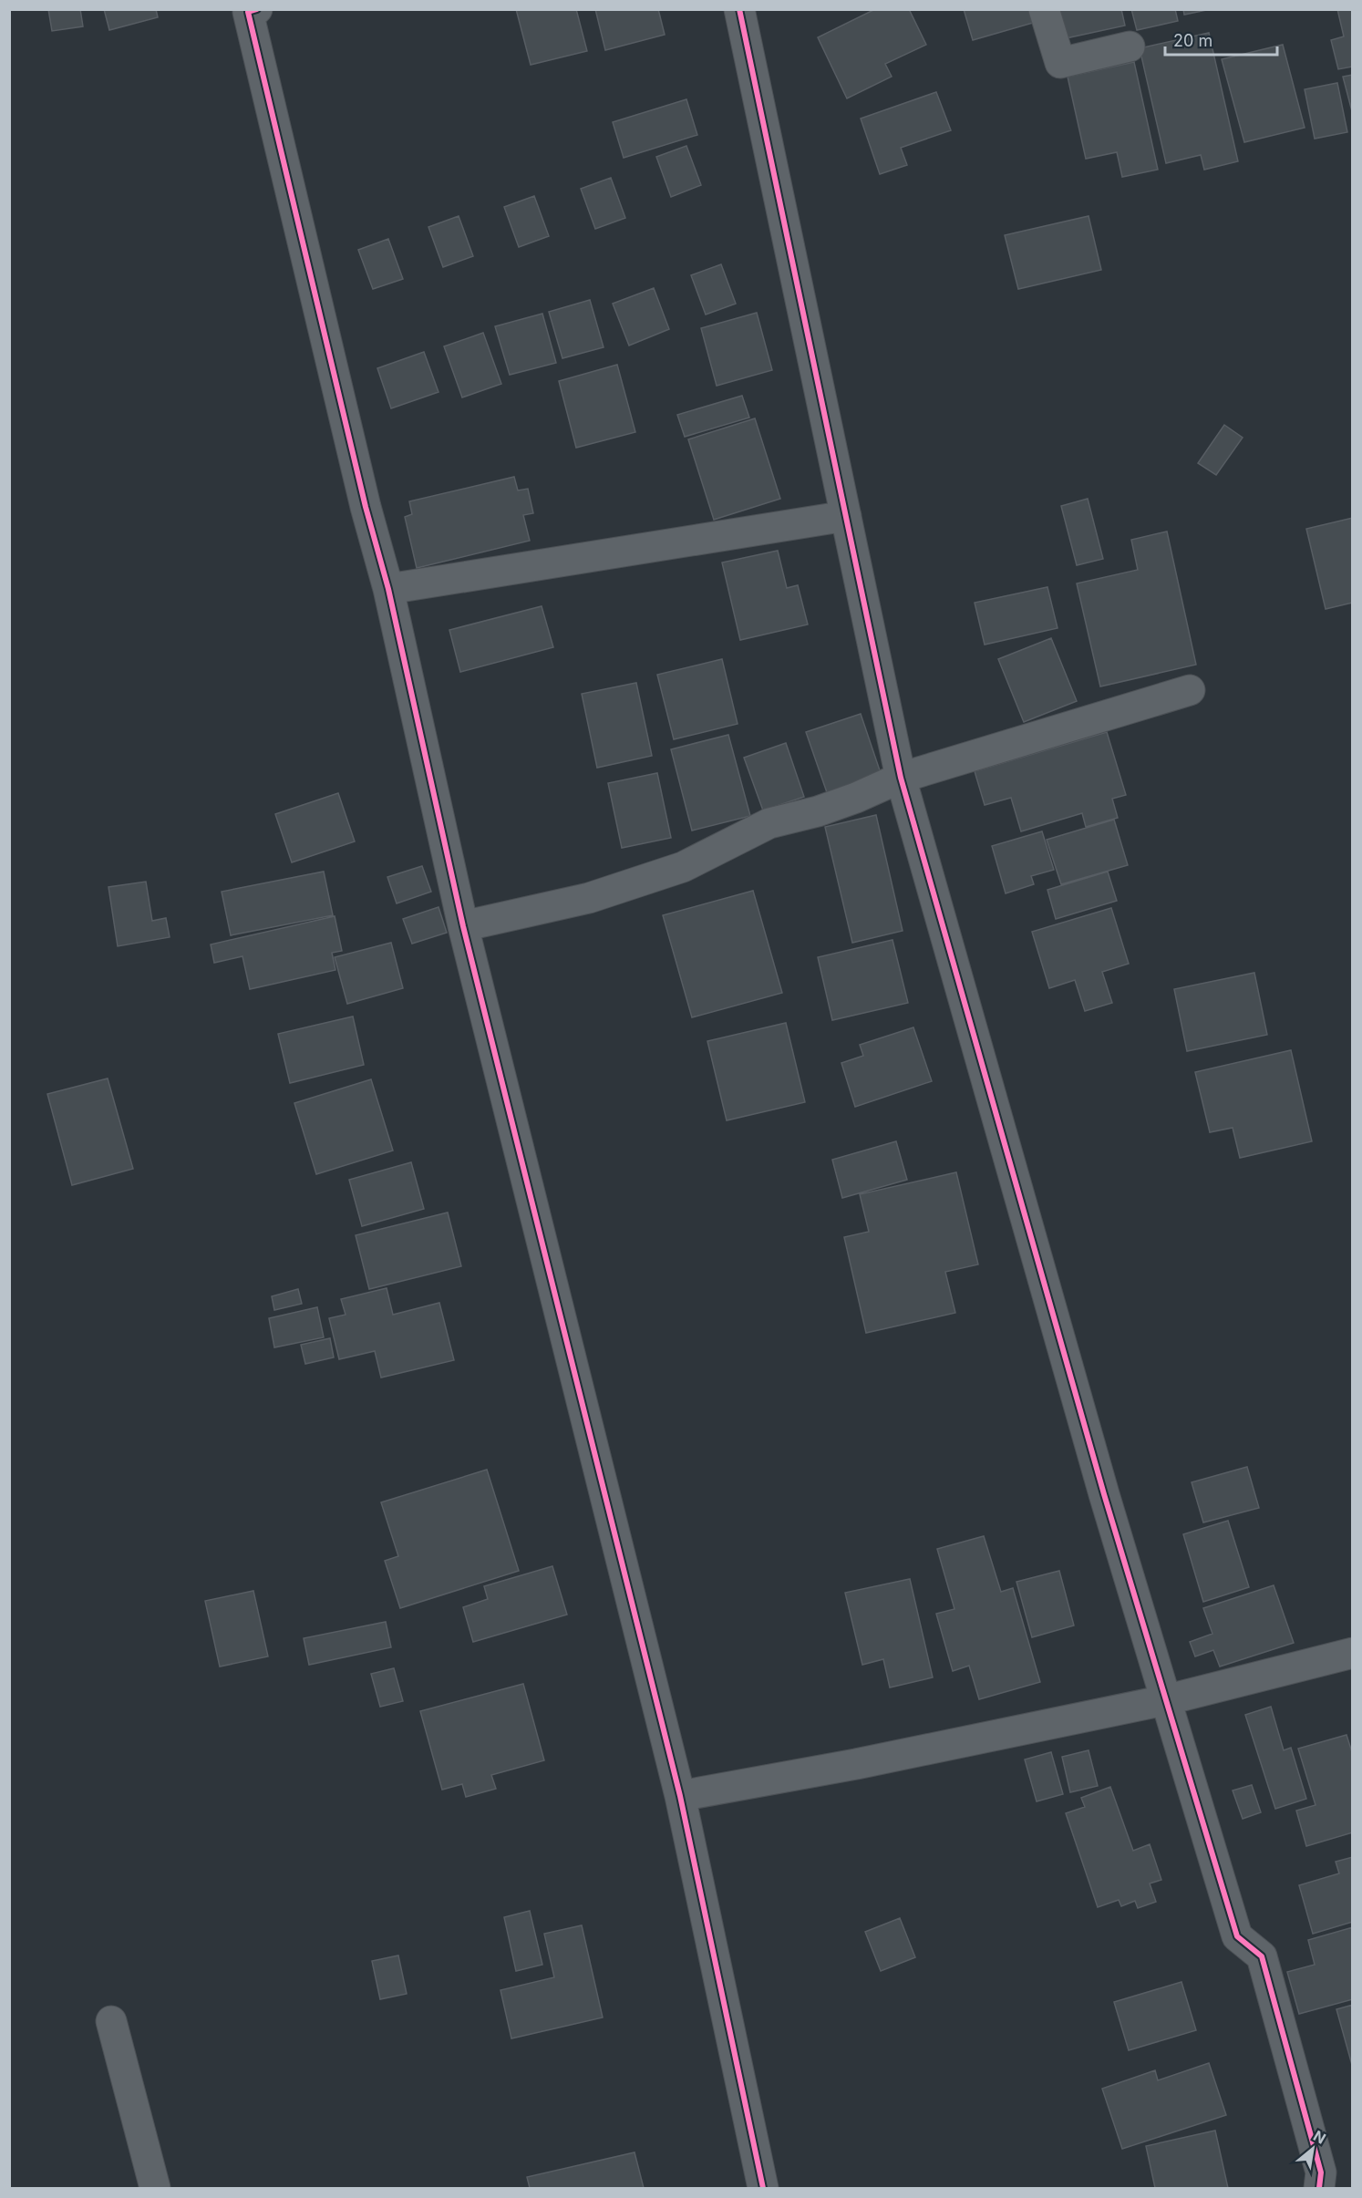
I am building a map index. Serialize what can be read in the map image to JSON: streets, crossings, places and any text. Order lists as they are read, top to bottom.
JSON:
{
  "scale_bar": "20 m",
  "north": "top right"
}
